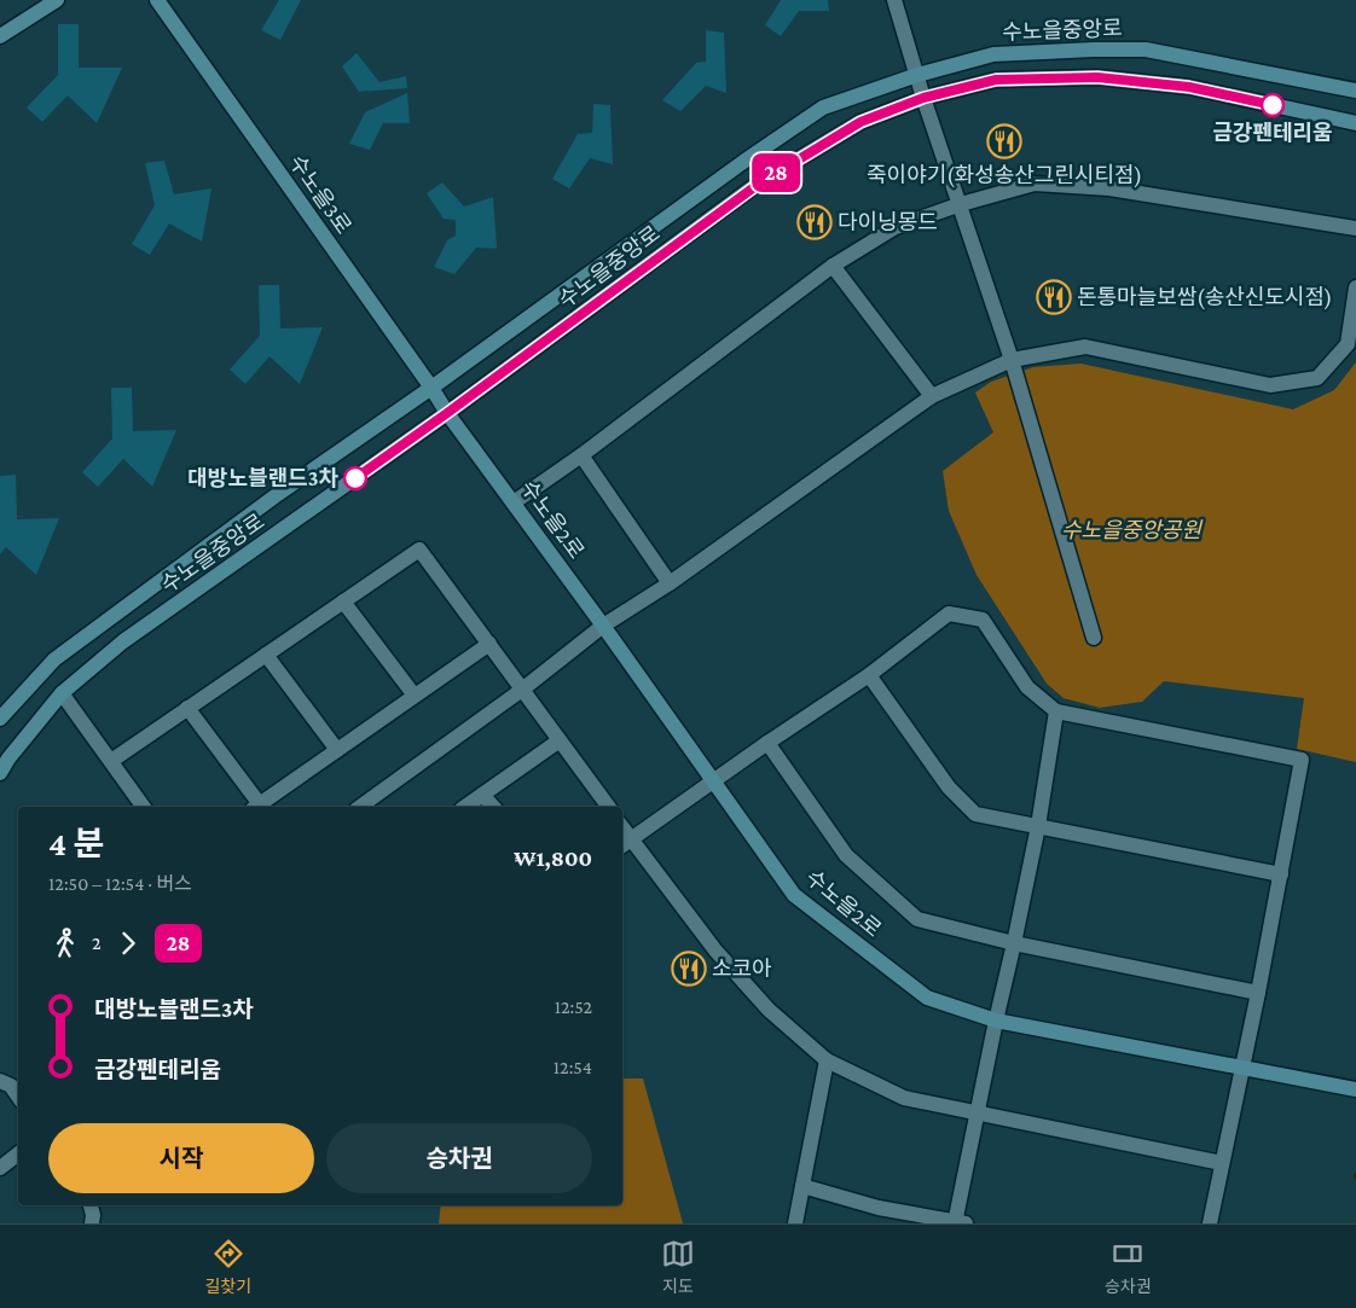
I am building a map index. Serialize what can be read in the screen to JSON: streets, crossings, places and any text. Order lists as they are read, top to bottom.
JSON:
{
  "streets": {
    "main road": ["수노을중앙로", "수노을3로", "수노을2로"]
  },
  "crossings": [
    ["수노을중앙로", "수노을3로"],
    ["수노을중앙로", "수노을2로"],
    ["수노을3로", "수노을2로"]
  ],
  "parks": ["수노을중앙공원"],
  "places": {
    "other": ["금강펜테리움", "대방노블랜드3차"],
    "restaurant": [
      "죽이야기(화성송산그린시티점)",
      "다이닝몽드",
      "돈통마늘보쌈(송산신도시점)",
      "소코아"
    ]
  },
  "lines": ["bus line 28"],
  "page": {
    "on_map": "28",
    "heading": ["4 분", "12:50 – 12:54 · 버스", "₩1,800"],
    "legs": ["2", "28"],
    "list": [
      {
        "name": "대방노블랜드3차",
        "value": "12:52"
      },
      {
        "name": "금강펜테리움",
        "value": "12:54"
      }
    ],
    "buttons": ["시작", "승차권"],
    "tabs": ["길찾기", "지도", "승차권"]
  }
}
